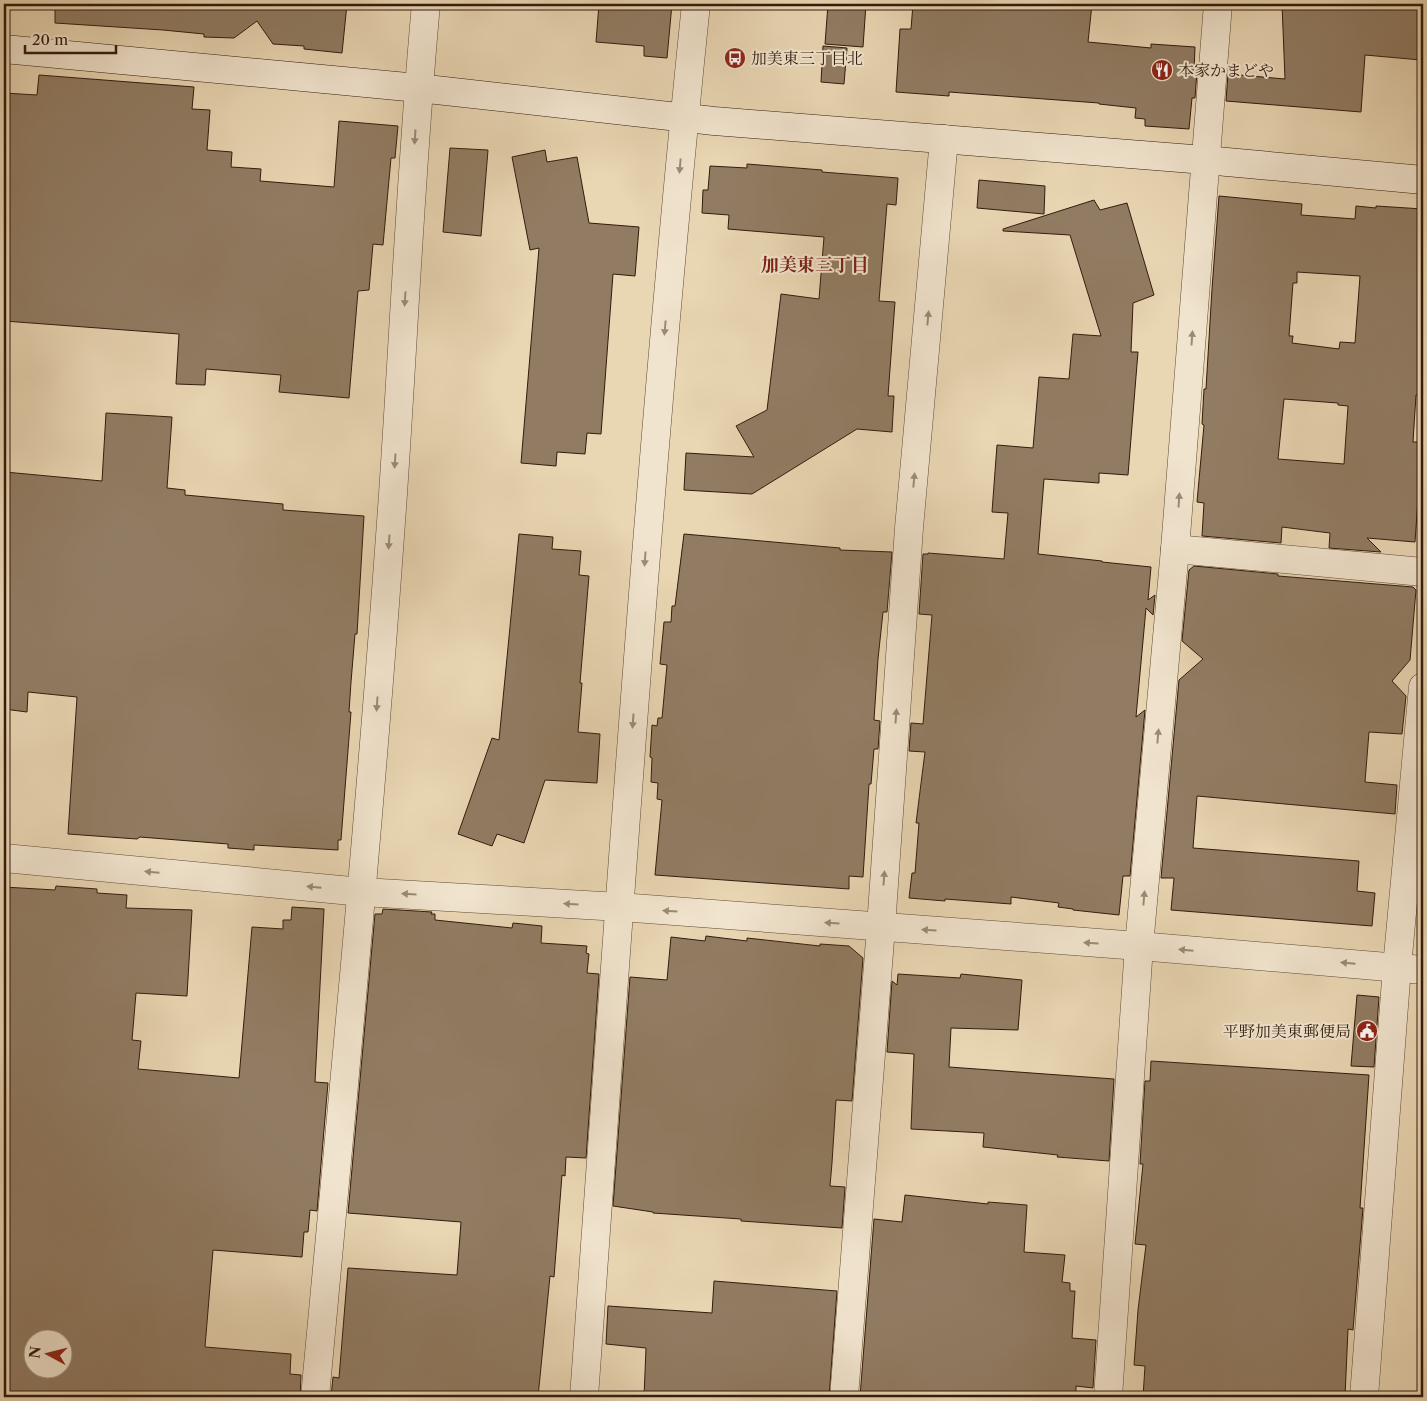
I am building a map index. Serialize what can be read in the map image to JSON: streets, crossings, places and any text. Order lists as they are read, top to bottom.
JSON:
{
  "districts": ["加美東三丁目"],
  "places": {
    "bus stop": ["加美東三丁目北"],
    "restaurant": ["本家かまどや"],
    "public building": ["平野加美東郵便局"]
  },
  "scale_bar": "20 m",
  "north": "left"
}
